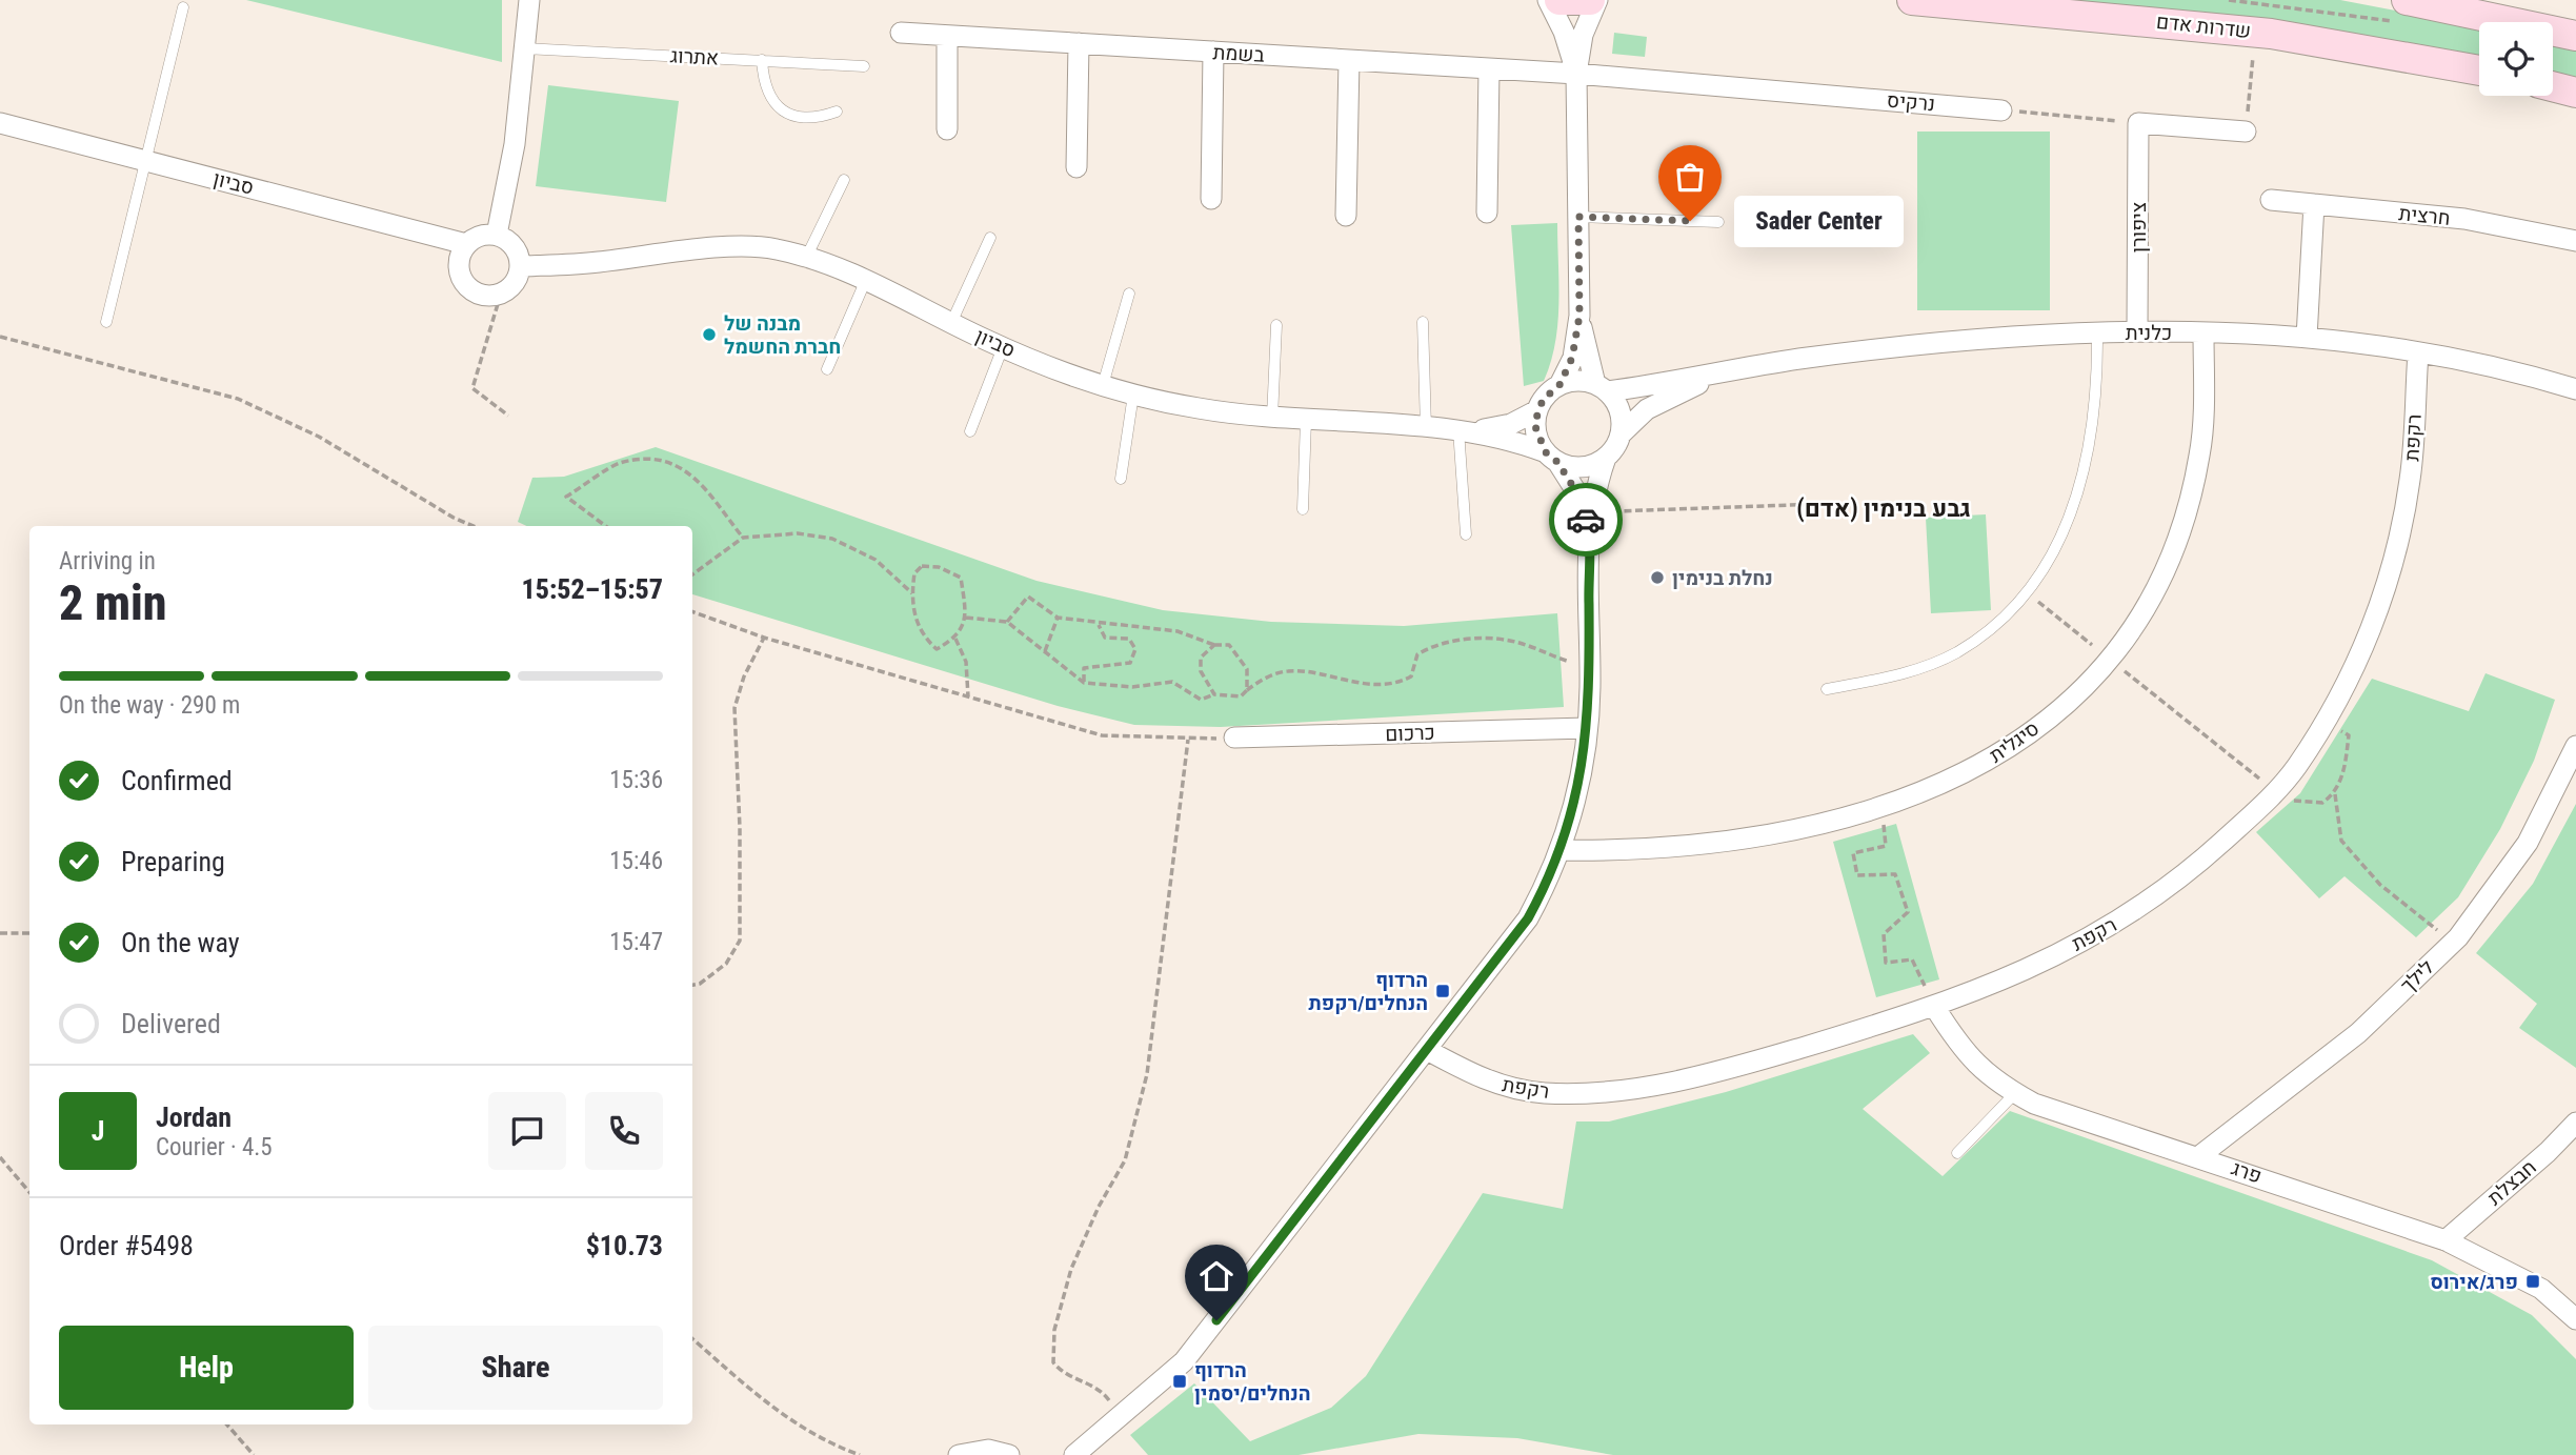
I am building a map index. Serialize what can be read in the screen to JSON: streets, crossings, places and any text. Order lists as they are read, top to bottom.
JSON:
{
  "streets": {
    "street": [
      "שדרות אדם",
      "בשמת",
      "נרקיס",
      "סביון",
      "חרצית",
      "ציפורן",
      "כלנית",
      "רקפת",
      "כרכום",
      "סיגלית",
      "לילך",
      "פרג",
      "חבצלת"
    ],
    "lane": ["אתרוג"]
  },
  "crossings": [
    ["בשמת", "נרקיס"],
    ["סביון", "כלנית"],
    ["ציפורן", "כלנית"],
    ["כלנית", "רקפת"],
    ["כלנית", "סיגלית"],
    ["רקפת", "פרג"],
    ["לילך", "פרג"],
    ["פרג", "חבצלת"]
  ],
  "districts": ["גבע בנימין (אדם)"],
  "places": {
    "other": ["Sader Center", "מבנה של חברת החשמל", "נחלת בנימין"],
    "transit": ["הרדוף הנחלים/רקפת", "פרג/אירוס", "הרדוף הנחלים/יסמין"]
  },
  "page": {
    "bubble": "Sader Center",
    "heading": ["2 min", "Arriving in", "15:52–15:57"],
    "panel": [
      "Jordan",
      "Courier · 4.5",
      "Order #5498",
      "$10.73"
    ],
    "bar": "On the way · 290 m",
    "list": [
      ["Confirmed", "15:36"],
      ["Preparing", "15:46"],
      ["On the way", "15:47"],
      "Delivered"
    ],
    "round": "J",
    "buttons": ["Help", "Share"]
  }
}
